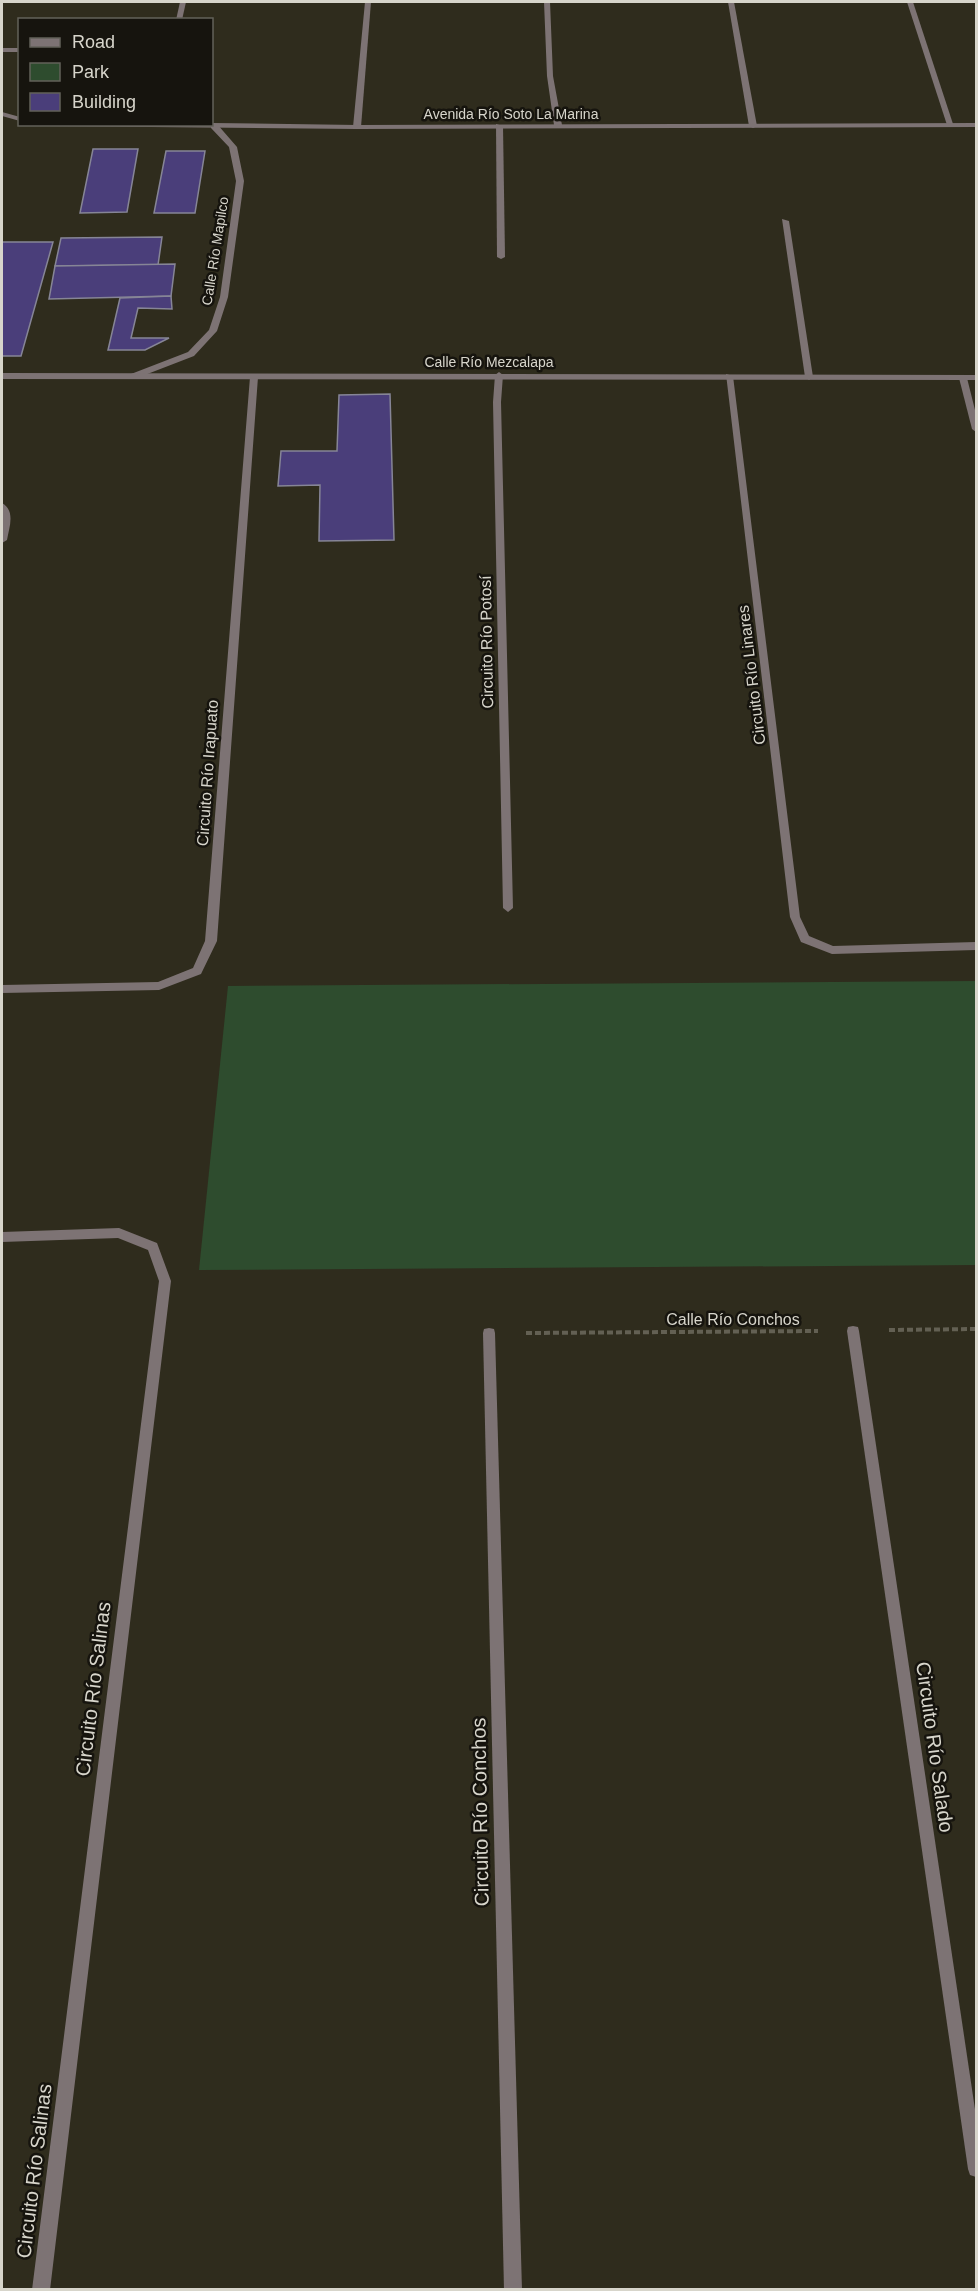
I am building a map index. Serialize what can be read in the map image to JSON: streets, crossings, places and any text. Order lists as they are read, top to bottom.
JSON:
{
  "streets": {
    "street": [
      "Avenida Río Soto La Marina",
      "Calle Río Mapilco",
      "Calle Río Mezcalapa",
      "Circuito Río Potosí",
      "Circuito Río Linares",
      "Circuito Río Irapuato",
      "Circuito Río Salinas",
      "Circuito Río Salado",
      "Circuito Río Conchos"
    ],
    "path": ["Calle Río Conchos"]
  },
  "crossings": [
    ["Avenida Río Soto La Marina", "Calle Río Mapilco"],
    ["Calle Río Mapilco", "Calle Río Mezcalapa"],
    ["Calle Río Mezcalapa", "Circuito Río Potosí"],
    ["Calle Río Mezcalapa", "Circuito Río Linares"],
    ["Calle Río Mezcalapa", "Circuito Río Irapuato"],
    ["Calle Río Conchos", "Circuito Río Salado"],
    ["Calle Río Conchos", "Circuito Río Conchos"]
  ],
  "legend": ["Road", "Park", "Building"]
}
